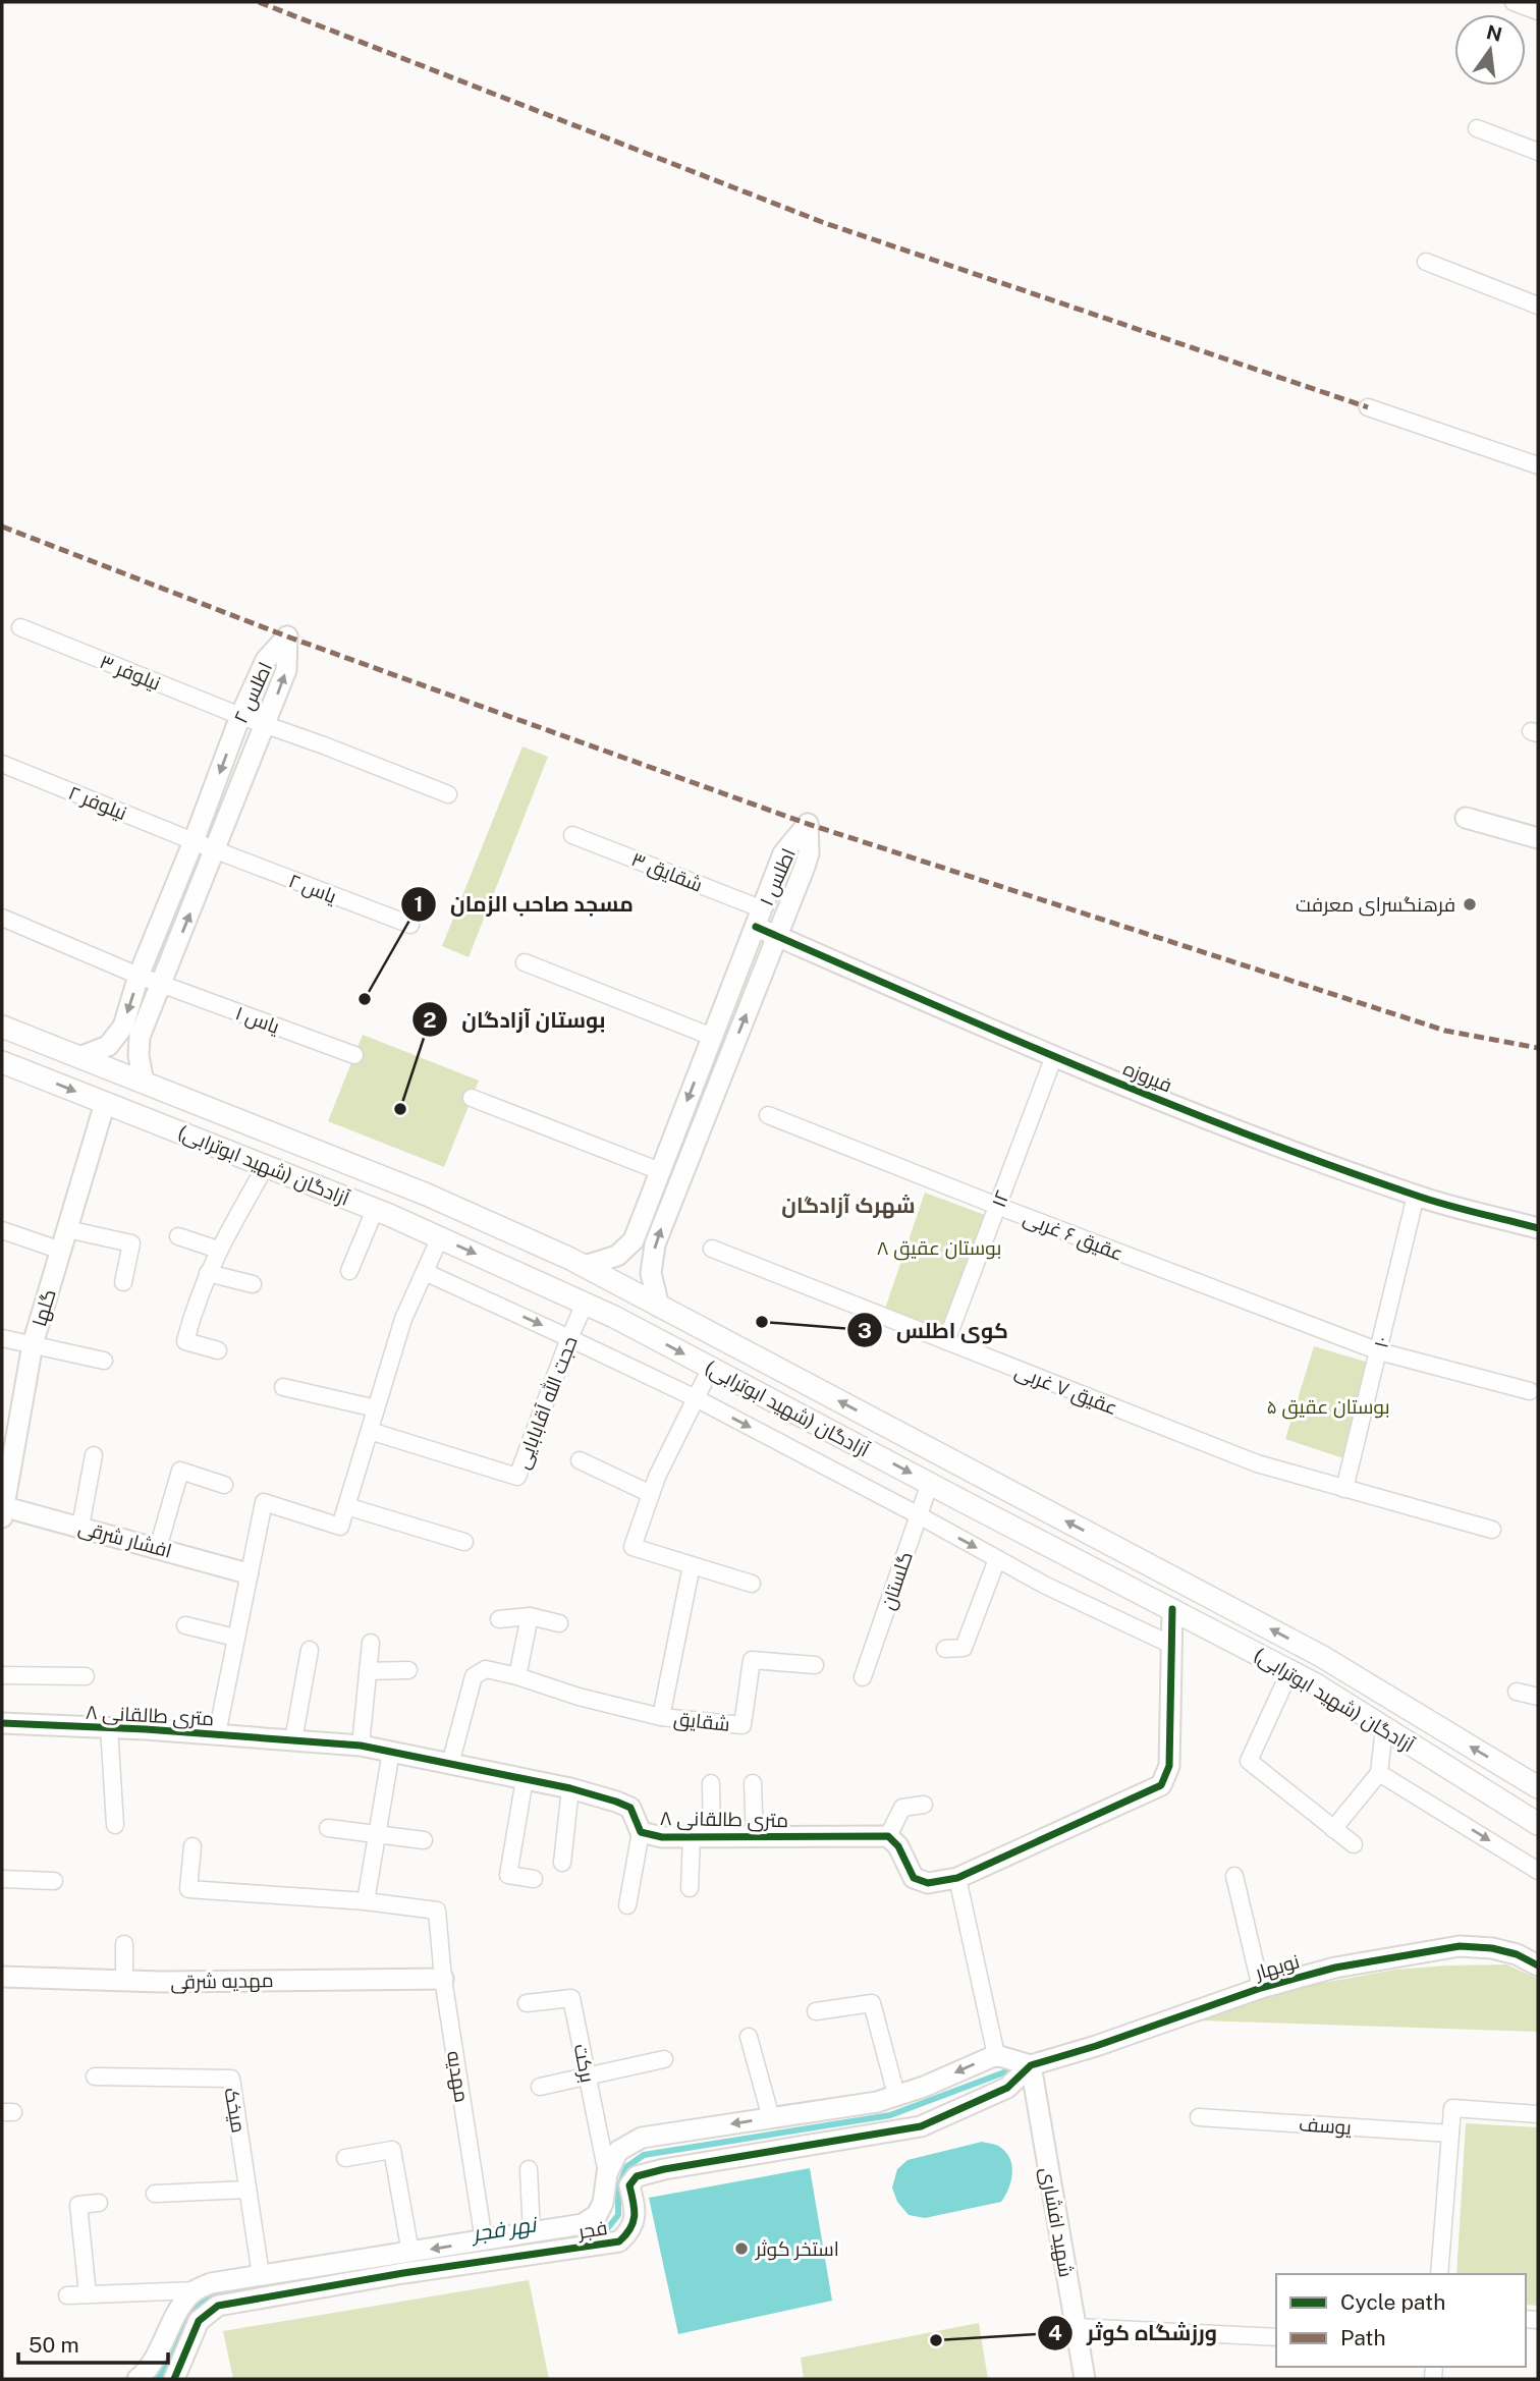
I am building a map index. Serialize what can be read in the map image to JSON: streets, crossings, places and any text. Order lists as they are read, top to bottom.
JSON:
{
  "streets": {
    "main road": ["آزادگان (شهید ابوترابی)"],
    "street": [
      "نیلوفر ۳",
      "اطلس ۲",
      "نیلوفر ۲",
      "شقایق ۳",
      "اطلس ۱",
      "یاس ۲",
      "یاس ۱",
      "فیروزه",
      "۱۲",
      "عقیق ۶ غربی",
      "گلها",
      "۱۰",
      "عقیق ۷ غربی",
      "حجت الله آقابابایی",
      "افشار شرقی",
      "گلستان",
      "۸ متری طالقانی",
      "شقایق",
      "نوبهار",
      "مهدیه شرقی",
      "برکت",
      "مهدیه",
      "میخک",
      "یوسف",
      "شهید افشاری",
      "فجر"
    ]
  },
  "crossings": [
    ["نیلوفر ۳", "اطلس ۲"],
    ["اطلس ۲", "نیلوفر ۲"],
    ["اطلس ۲", "یاس ۲"],
    ["اطلس ۲", "یاس ۱"],
    ["اطلس ۲", "آزادگان (شهید ابوترابی)"],
    ["نیلوفر ۲", "یاس ۲"],
    ["شقایق ۳", "اطلس ۱"],
    ["شقایق ۳", "فیروزه"],
    ["اطلس ۱", "فیروزه"],
    ["اطلس ۱", "آزادگان (شهید ابوترابی)"],
    ["فیروزه", "۱۲"],
    ["فیروزه", "۱۰"],
    ["آزادگان (شهید ابوترابی)", "گلها"],
    ["آزادگان (شهید ابوترابی)", "حجت الله آقابابایی"],
    ["آزادگان (شهید ابوترابی)", "گلستان"],
    ["۱۲", "عقیق ۶ غربی"],
    ["۱۲", "عقیق ۷ غربی"],
    ["عقیق ۶ غربی", "۱۰"],
    ["گلها", "افشار شرقی"],
    ["۱۰", "عقیق ۷ غربی"],
    ["نوبهار", "شهید افشاری"],
    ["نوبهار", "فجر"],
    ["مهدیه شرقی", "مهدیه"],
    ["برکت", "فجر"],
    ["مهدیه", "فجر"],
    ["میخک", "فجر"],
    ["شهید افشاری", "فجر"]
  ],
  "districts": ["شهرک آزادگان"],
  "water": ["نهر فجر"],
  "parks": ["بوستان عقیق ۸", "بوستان عقیق ۵"],
  "places": [
    "فرهنگسرای معرفت",
    "مسجد صاحب الزمان",
    "بوستان آزادگان",
    "کوی اطلس",
    "استخر کوثر",
    "ورزشگاه کوثر"
  ],
  "legend": ["Cycle path", "Path"],
  "scale_bar": "50 m",
  "north": "top"
}
